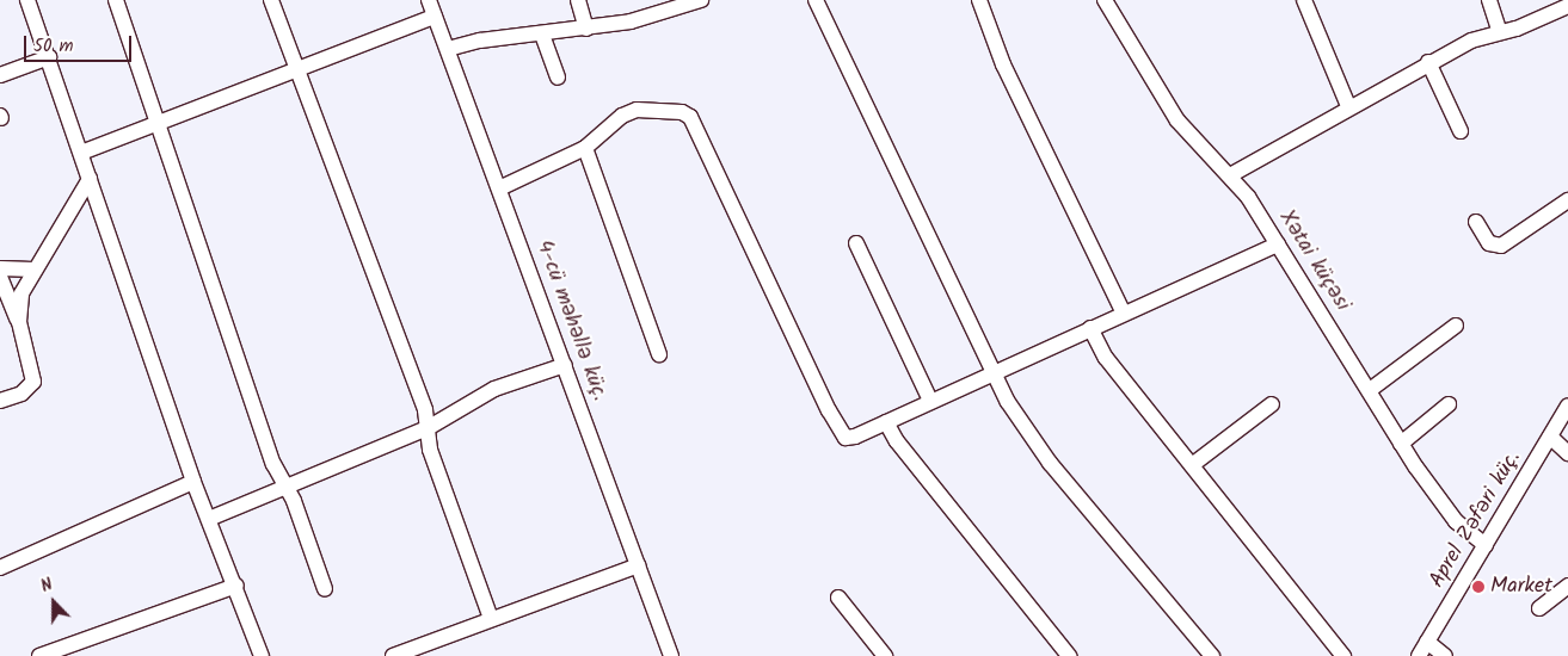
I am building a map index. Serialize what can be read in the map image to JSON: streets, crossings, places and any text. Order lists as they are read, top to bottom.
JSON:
{
  "streets": {
    "street": ["Xətai küçəsi", "4-cü məhəllə küç.", "Aprel Zəfəri küç."]
  },
  "crossings": [
    ["Xətai küçəsi", "Aprel Zəfəri küç."]
  ],
  "places": ["Market"],
  "scale_bar": "50 m",
  "north": "top"
}
